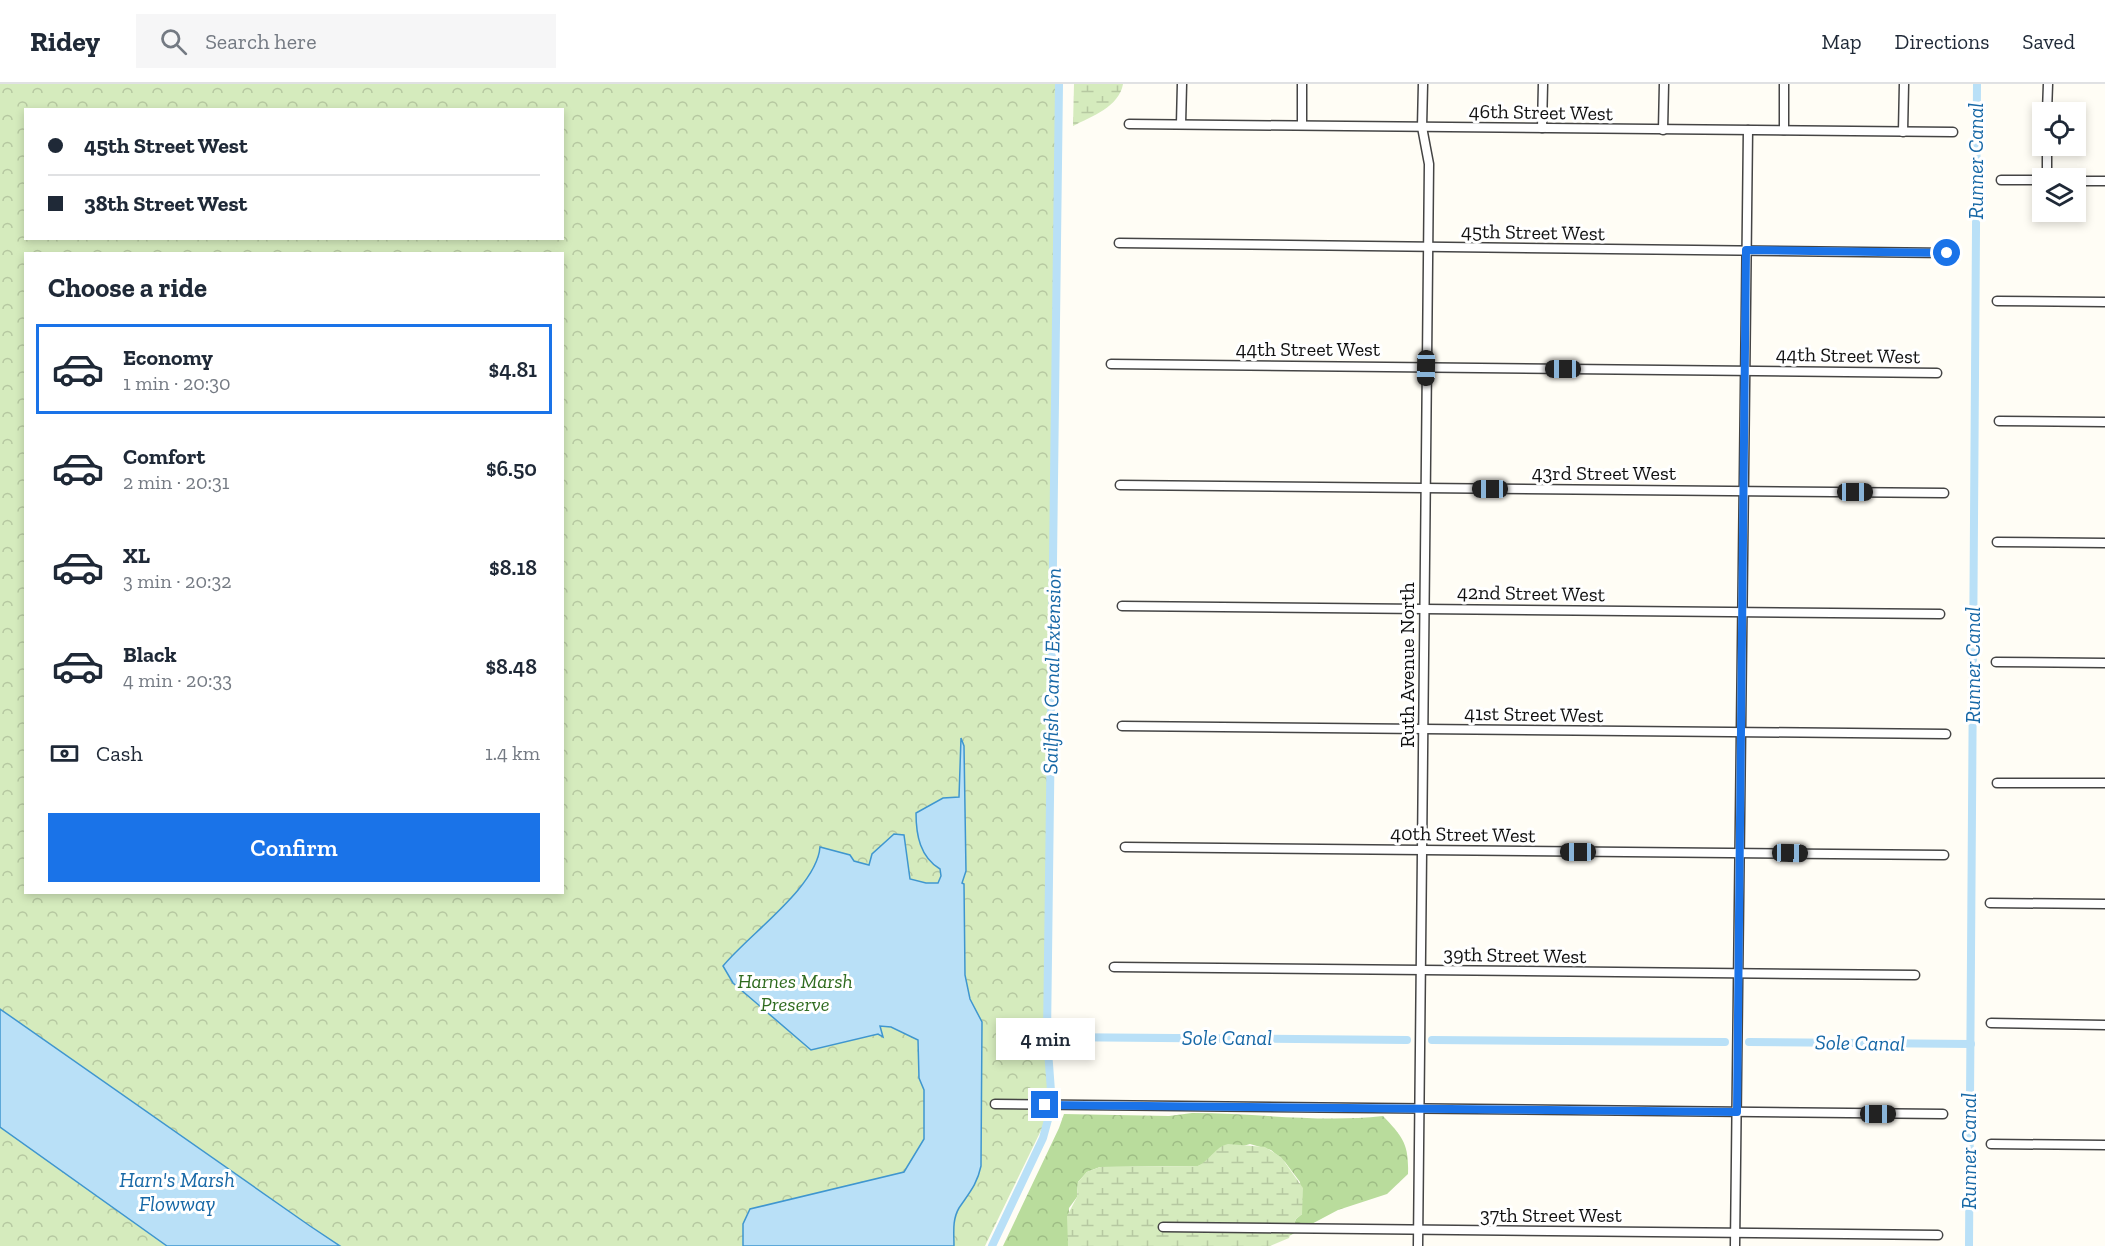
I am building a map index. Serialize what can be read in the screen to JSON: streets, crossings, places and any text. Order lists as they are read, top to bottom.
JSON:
{
  "streets": {
    "street": [
      "46th Street West",
      "45th Street West",
      "44th Street West",
      "43rd Street West",
      "42nd Street West",
      "Ruth Avenue North",
      "41st Street West",
      "40th Street West",
      "39th Street West",
      "37th Street West"
    ]
  },
  "crossings": [
    ["46th Street West", "Ruth Avenue North"],
    ["45th Street West", "Ruth Avenue North"],
    ["44th Street West", "Ruth Avenue North"],
    ["43rd Street West", "Ruth Avenue North"],
    ["42nd Street West", "Ruth Avenue North"],
    ["Ruth Avenue North", "41st Street West"],
    ["Ruth Avenue North", "40th Street West"],
    ["Ruth Avenue North", "39th Street West"],
    ["Ruth Avenue North", "37th Street West"]
  ],
  "water": [
    "Runner Canal",
    "Sailfish Canal Extension",
    "Sole Canal",
    "Harn's Marsh Flowway"
  ],
  "parks": ["Harnes Marsh Preserve"],
  "page": {
    "header": "Ridey",
    "search": "Search here",
    "nav": ["Map", "Directions", "Saved"],
    "banner": ["45th Street West", "38th Street West"],
    "heading": "Choose a ride",
    "list": [
      {
        "name": "Economy",
        "note": "1 min · 20:30",
        "value": "$4.81"
      },
      {
        "name": "Comfort",
        "note": "2 min · 20:31",
        "value": "$6.50"
      },
      {
        "name": "XL",
        "note": "3 min · 20:32",
        "value": "$8.18"
      },
      {
        "name": "Black",
        "note": "4 min · 20:33",
        "value": "$8.48"
      }
    ],
    "pay": ["Cash", "1.4 km"],
    "buttons": "Confirm",
    "bubble": "4 min"
  }
}
